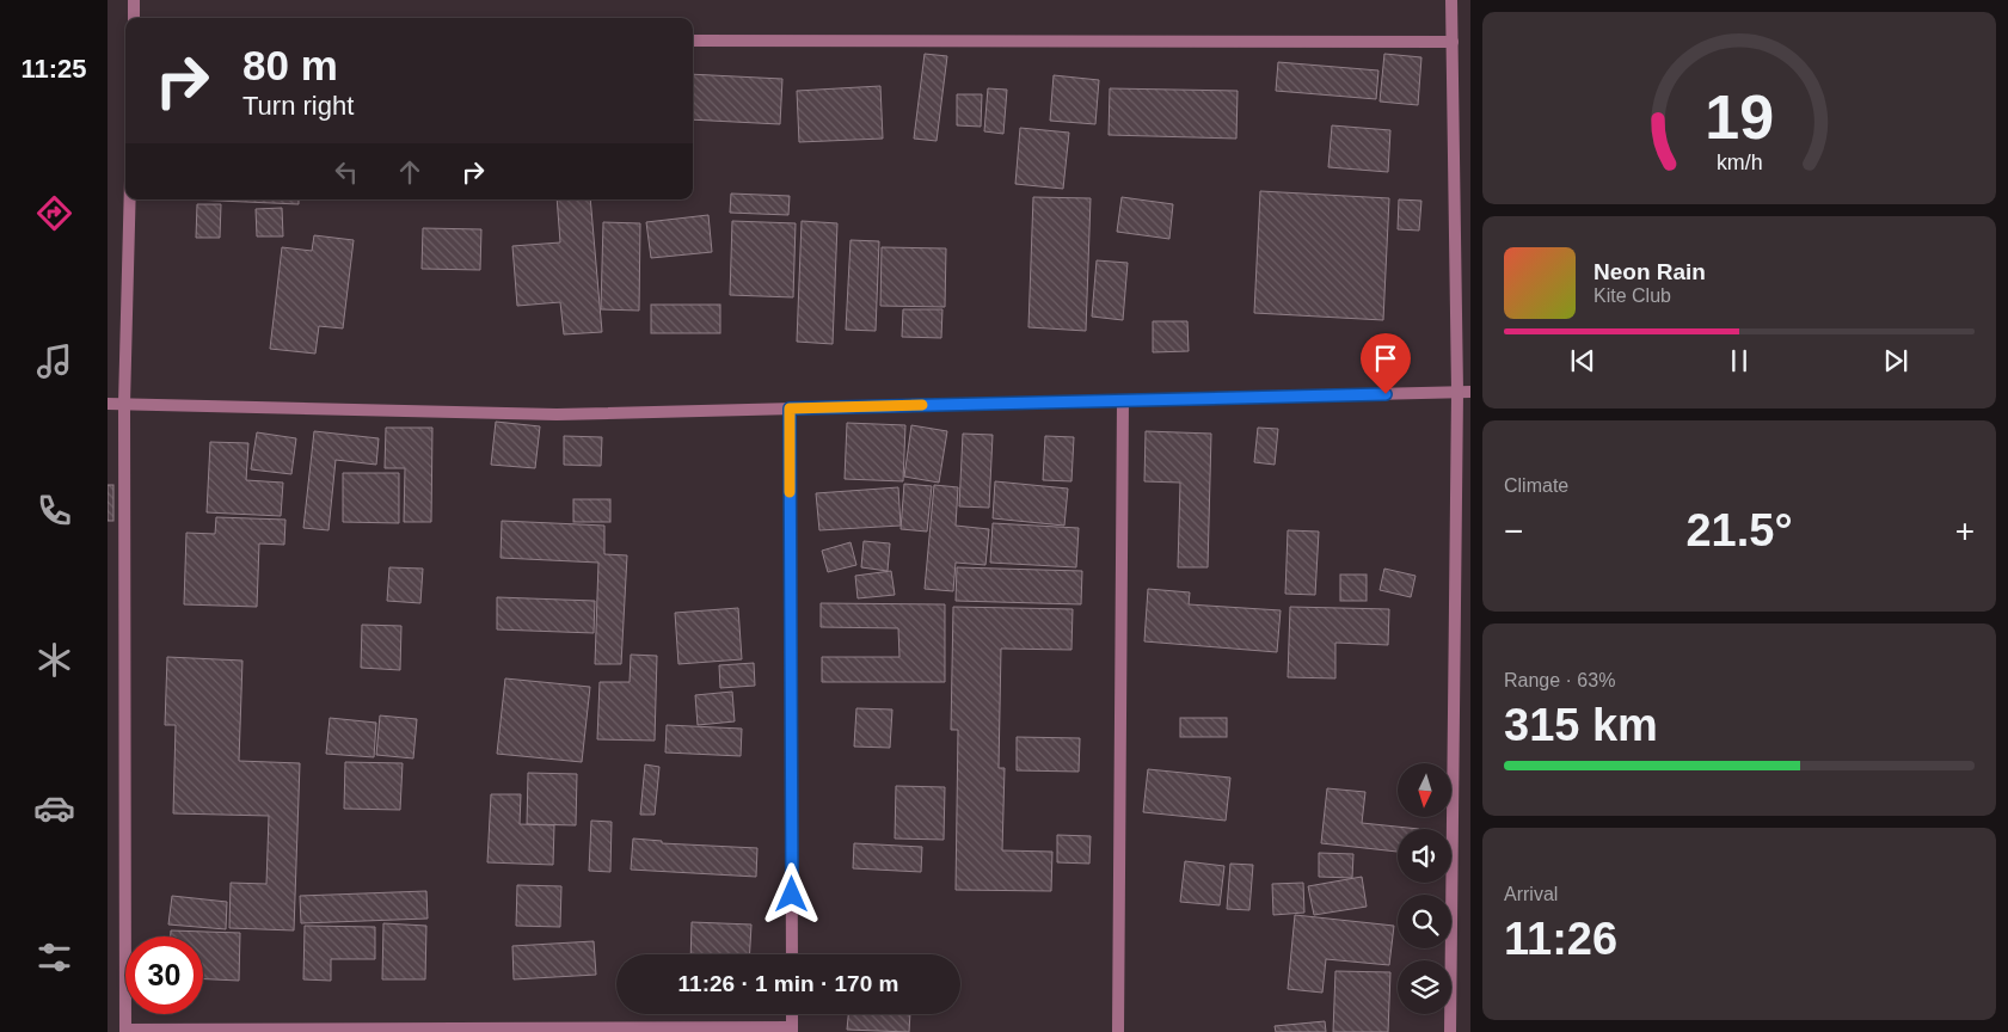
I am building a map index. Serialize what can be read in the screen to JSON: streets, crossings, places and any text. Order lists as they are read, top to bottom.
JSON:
{
  "north": "bottom",
  "page": {
    "tabs": "11:25",
    "turn": ["80 m", "Turn right"],
    "song": ["Neon Rain", "Kite Club"],
    "tile": [
      "Climate",
      ["Range · 63%", "315 km"],
      ["Arrival", "11:26"]
    ],
    "heat": ["−", "21.5°", "+"],
    "limit": "30",
    "trip": "11:26 · 1 min · 170 m",
    "gauge": ["19", "km/h"]
  }
}
